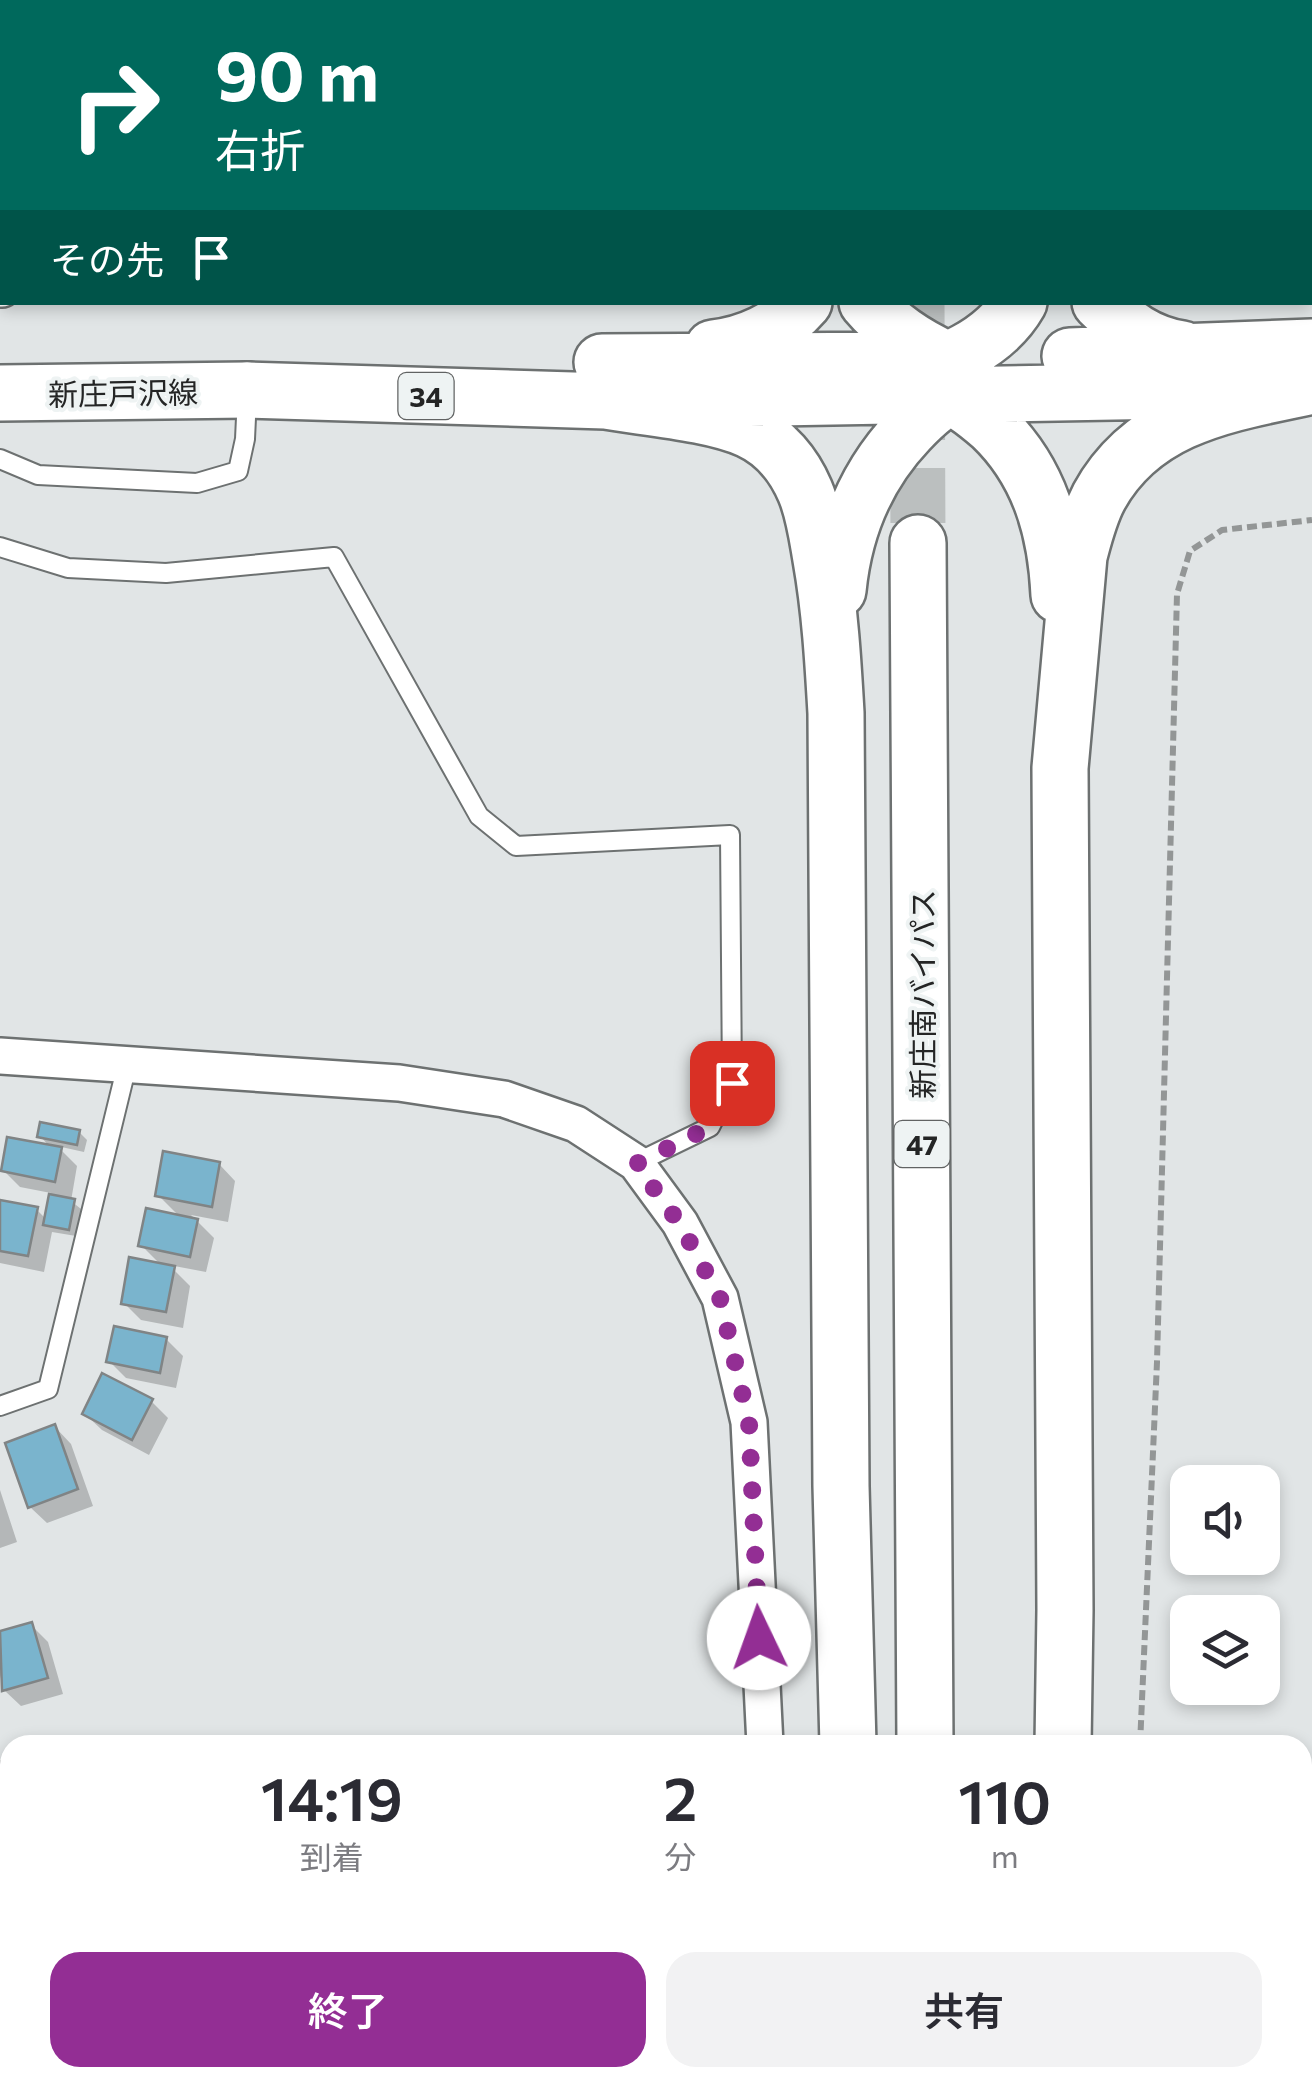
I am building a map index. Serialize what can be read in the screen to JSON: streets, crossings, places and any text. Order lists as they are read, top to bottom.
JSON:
{
  "streets": {
    "main road": [
      "新庄戸沢線",
      "34",
      "新庄南バイパス",
      "47"
    ]
  },
  "crossings": [
    ["新庄戸沢線", "34"]
  ],
  "page": {
    "turn": ["90 m", "右折"],
    "then": "その先",
    "eta": [
      "14:19",
      "到着",
      "2",
      "分",
      "110",
      "m"
    ],
    "buttons": ["終了", "共有"]
  }
}
